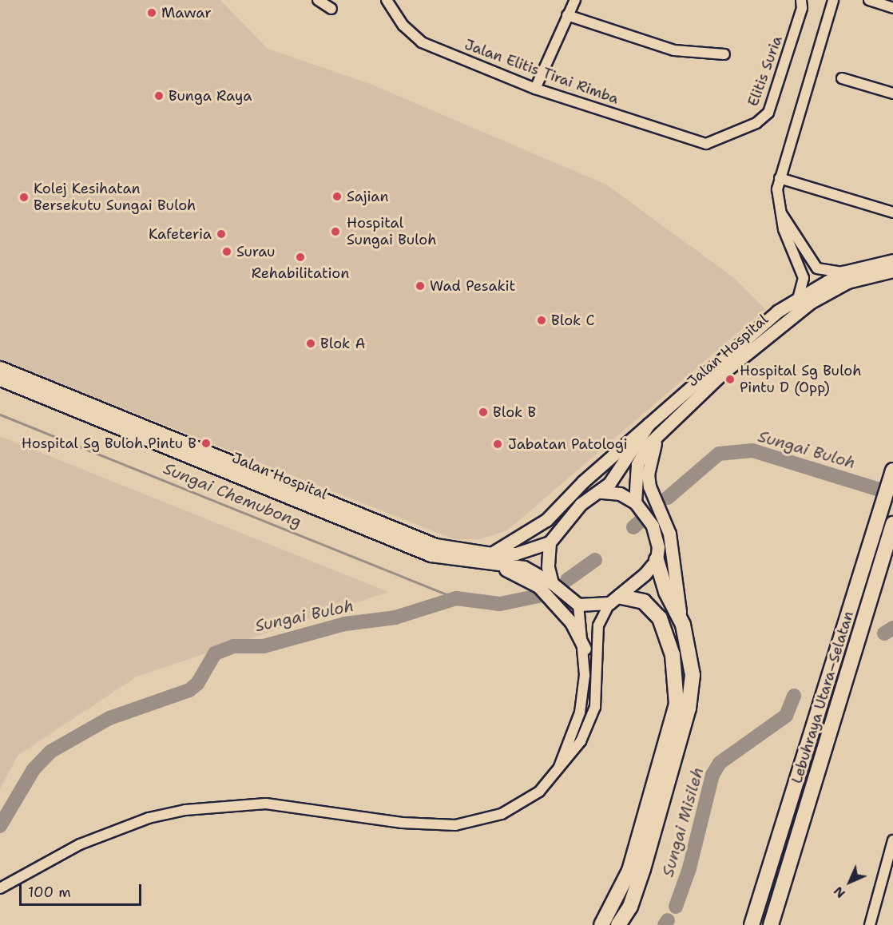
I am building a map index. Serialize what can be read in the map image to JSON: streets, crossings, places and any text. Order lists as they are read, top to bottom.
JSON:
{
  "streets": {
    "highway": ["Lebuhraya Utara–Selatan"],
    "main road": ["Jalan Hospital"],
    "street": ["Elitis Suria", "Jalan Elitis Tirai Rimba"]
  },
  "crossings": [
    ["Elitis Suria", "Jalan Elitis Tirai Rimba"]
  ],
  "water": ["Sungai Buloh", "Sungai Chemubong", "Sungai Misileh"],
  "places": [
    "Mawar",
    "Bunga Raya",
    "Sajian",
    "Kolej Kesihatan Bersekutu Sungai Buloh",
    "Hospital Sungai Buloh",
    "Kafeteria",
    "Surau",
    "Rehabilitation",
    "Wad Pesakit",
    "Blok C",
    "Blok A",
    "Hospital Sg Buloh Pintu D (Opp)",
    "Blok B",
    "Hospital Sg Buloh Pintu B",
    "Jabatan Patologi"
  ],
  "scale_bar": "100 m",
  "north": "bottom left"
}
